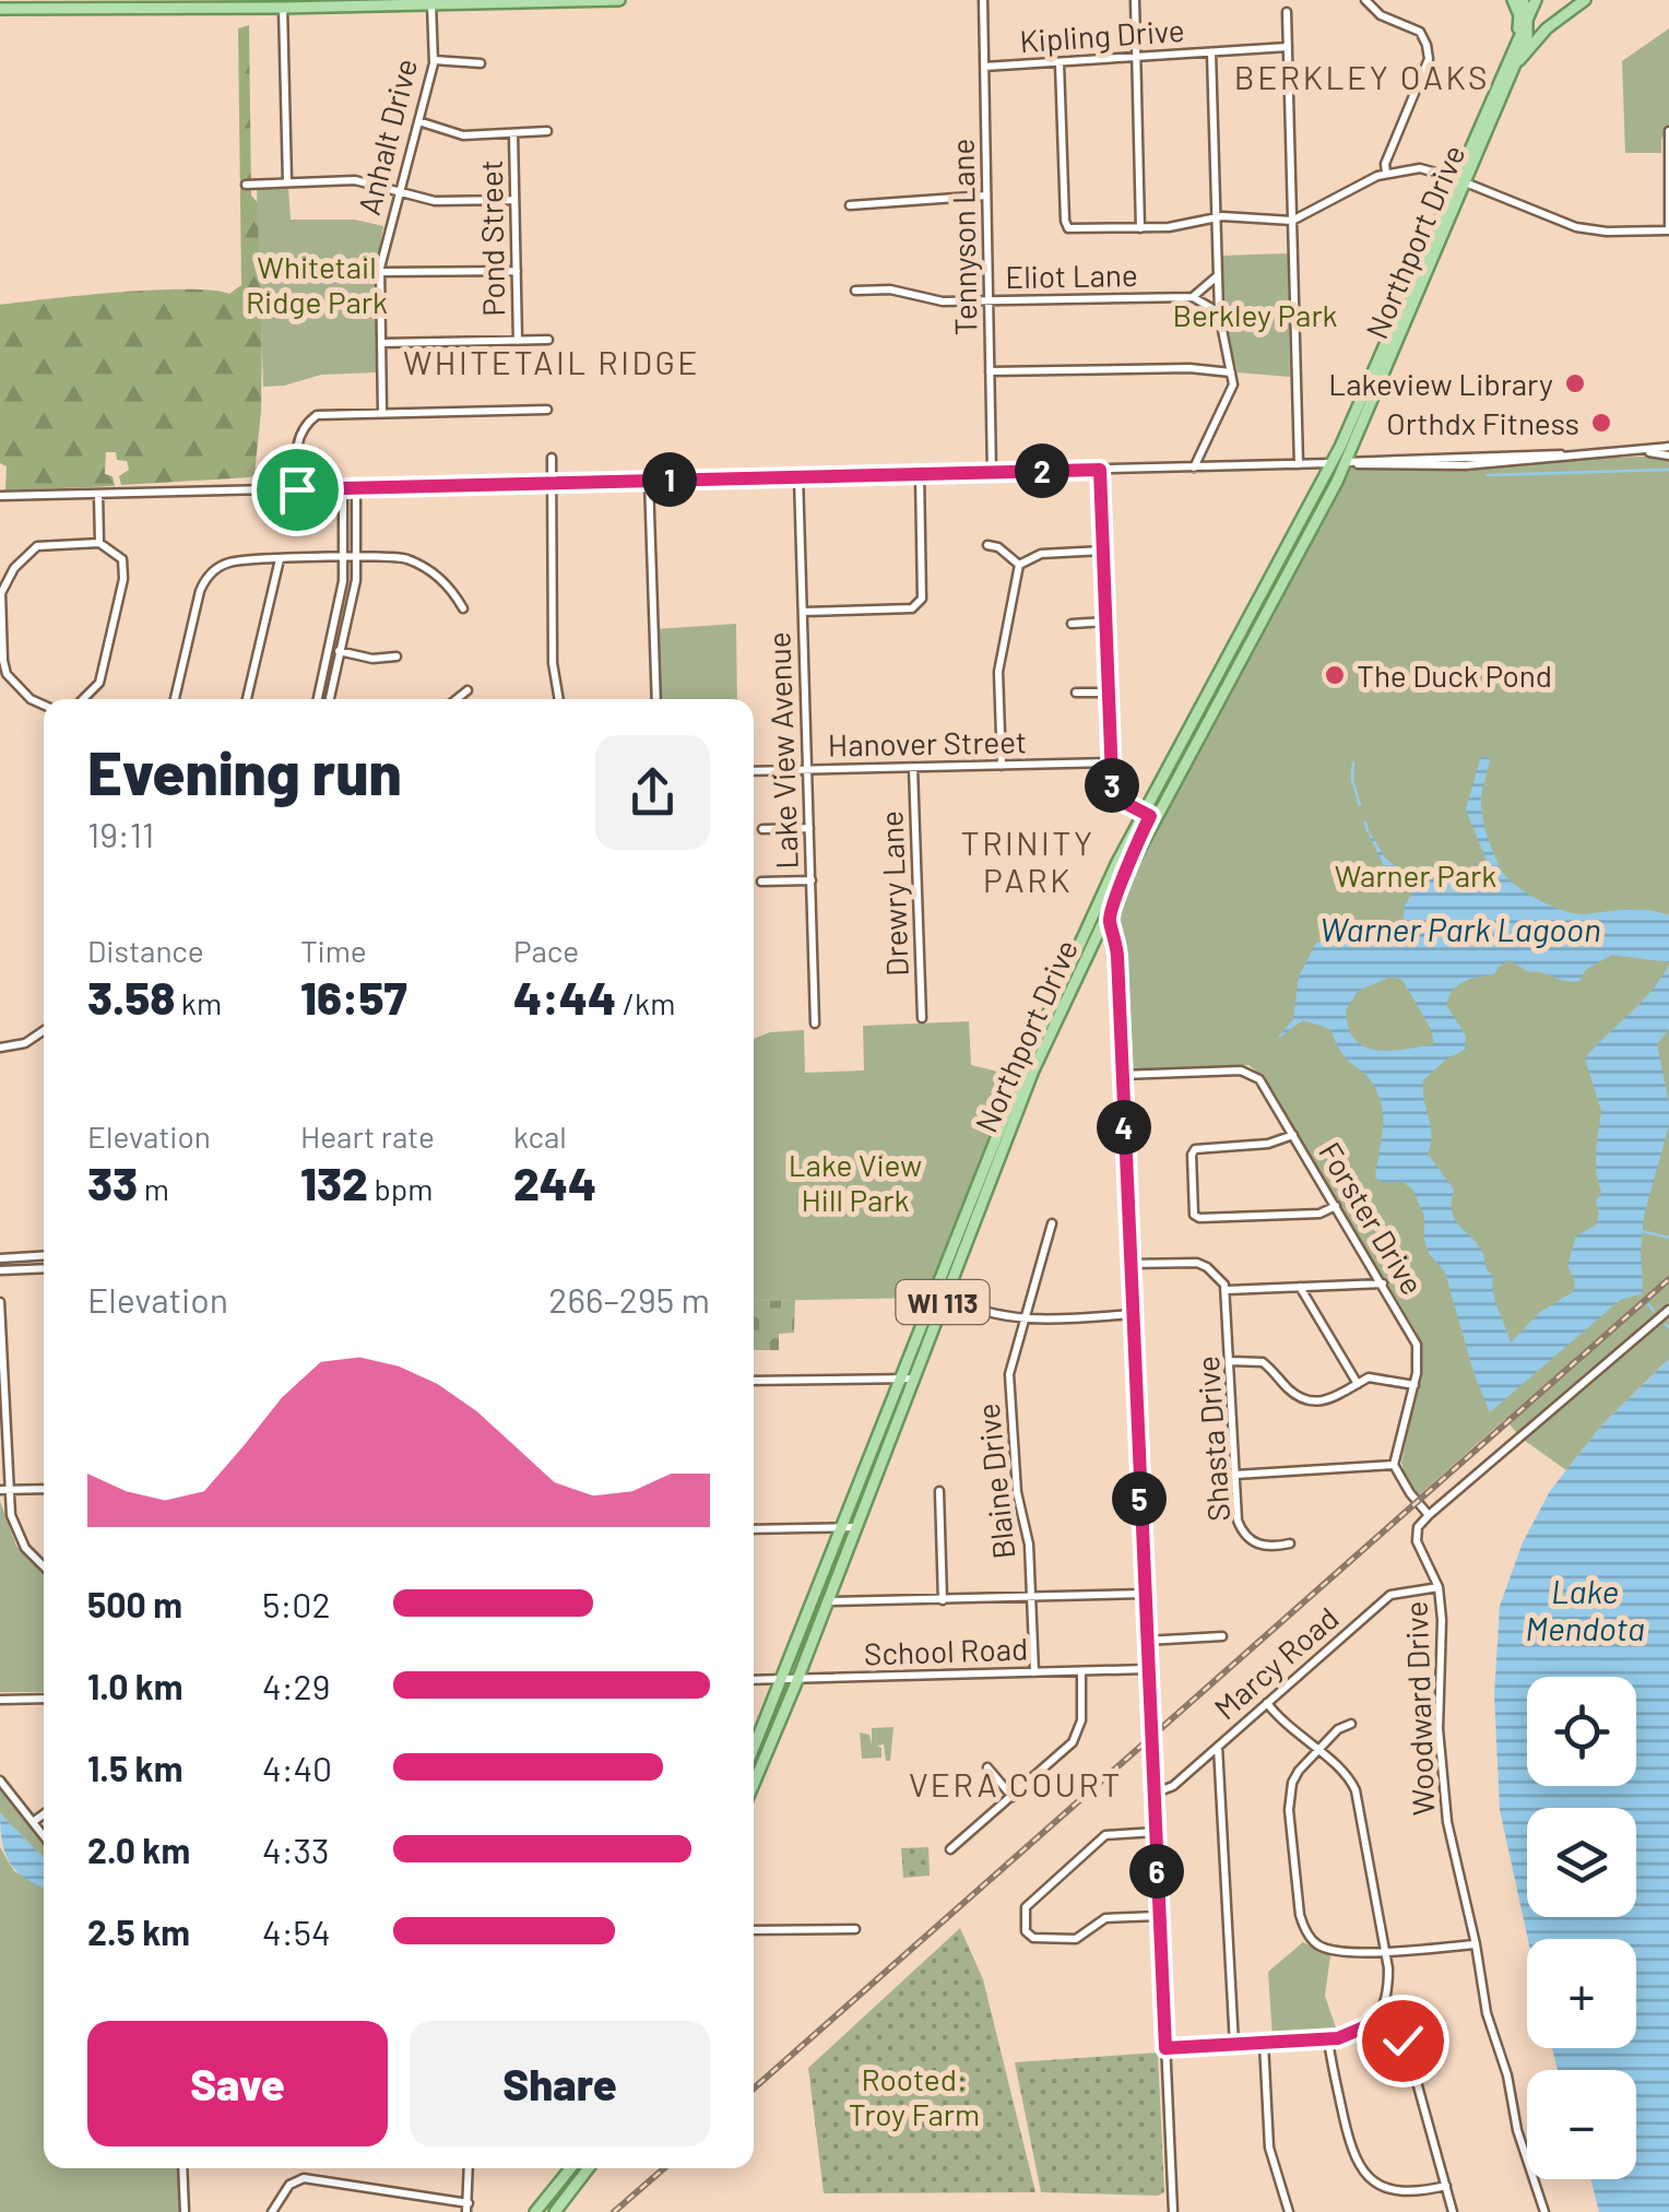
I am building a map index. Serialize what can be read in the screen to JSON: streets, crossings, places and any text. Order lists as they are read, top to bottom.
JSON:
{
  "streets": {
    "main road": ["Northport Drive", "WI 113"],
    "street": [
      "Kipling Drive",
      "Anhalt Drive",
      "Tennyson Lane",
      "Pond Street",
      "Eliot Lane",
      "Hanover Street",
      "Lake View Avenue",
      "Drewry Lane",
      "Forster Drive",
      "Shasta Drive",
      "Blaine Drive",
      "School Road",
      "Marcy Road",
      "Woodward Drive"
    ]
  },
  "crossings": [
    ["Kipling Drive", "Tennyson Lane"],
    ["Tennyson Lane", "Eliot Lane"],
    ["Northport Drive", "WI 113"],
    ["Northport Drive", "School Road"],
    ["Hanover Street", "Lake View Avenue"],
    ["Hanover Street", "Drewry Lane"],
    ["Blaine Drive", "School Road"],
    ["Marcy Road", "Woodward Drive"]
  ],
  "districts": [
    "BERKLEY OAKS",
    "WHITETAIL RIDGE",
    "TRINITY PARK",
    "VERA COURT"
  ],
  "water": ["Warner Park Lagoon", "Lake Mendota"],
  "parks": [
    "Whitetail Ridge Park",
    "Berkley Park",
    "Warner Park",
    "Lake View Hill Park",
    "Rooted: Troy Farm"
  ],
  "places": ["Lakeview Library", "Orthdx Fitness", "The Duck Pond"],
  "page": {
    "pins": [
      "2",
      "1",
      "3",
      "4",
      "5",
      "6"
    ],
    "heading": ["Evening run", "19:11"],
    "stats": [
      ["Distance", "3.58 km"],
      ["Time", "16:57"],
      ["Pace", "4:44 /km"],
      ["Elevation", "33 m"],
      ["Heart rate", "132 bpm"],
      ["kcal", "244"]
    ],
    "chart": ["Elevation", "266–295 m"],
    "list": [
      {
        "name": "500 m",
        "note": "5:02"
      },
      {
        "name": "1.0 km",
        "note": "4:29"
      },
      {
        "name": "1.5 km",
        "note": "4:40"
      },
      {
        "name": "2.0 km",
        "note": "4:33"
      },
      {
        "name": "2.5 km",
        "note": "4:54"
      }
    ],
    "map_buttons": ["+", "−"],
    "buttons": ["Save", "Share"]
  }
}
